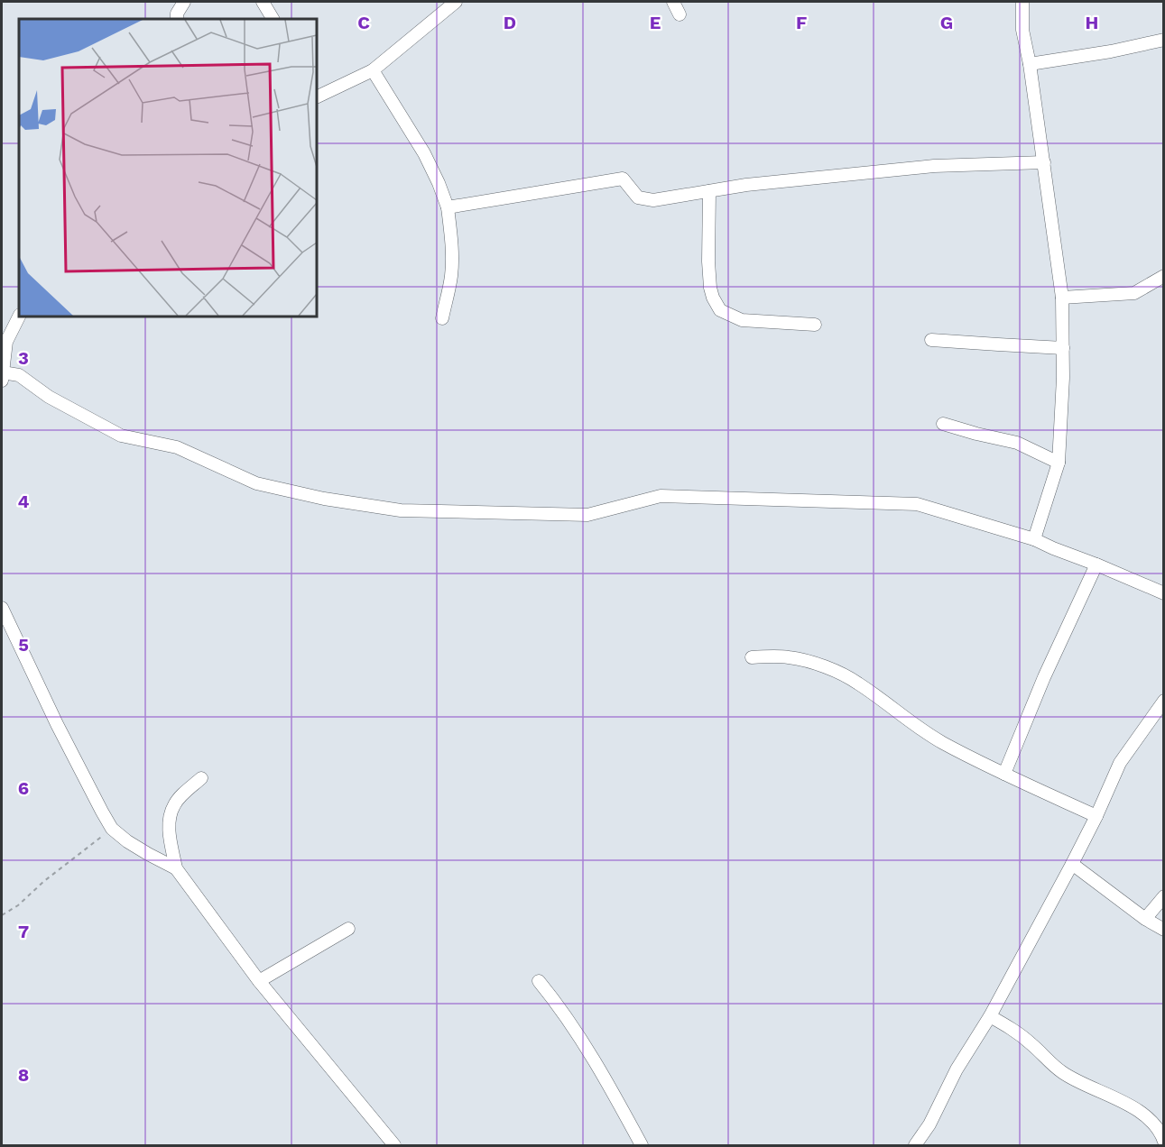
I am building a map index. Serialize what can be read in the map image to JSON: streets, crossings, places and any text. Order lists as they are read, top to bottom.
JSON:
{
  "grid": {
    "columns": [
      "C",
      "D",
      "E",
      "F",
      "G",
      "H"
    ],
    "rows": [
      "3",
      "4",
      "5",
      "6",
      "7",
      "8"
    ]
  }
}
